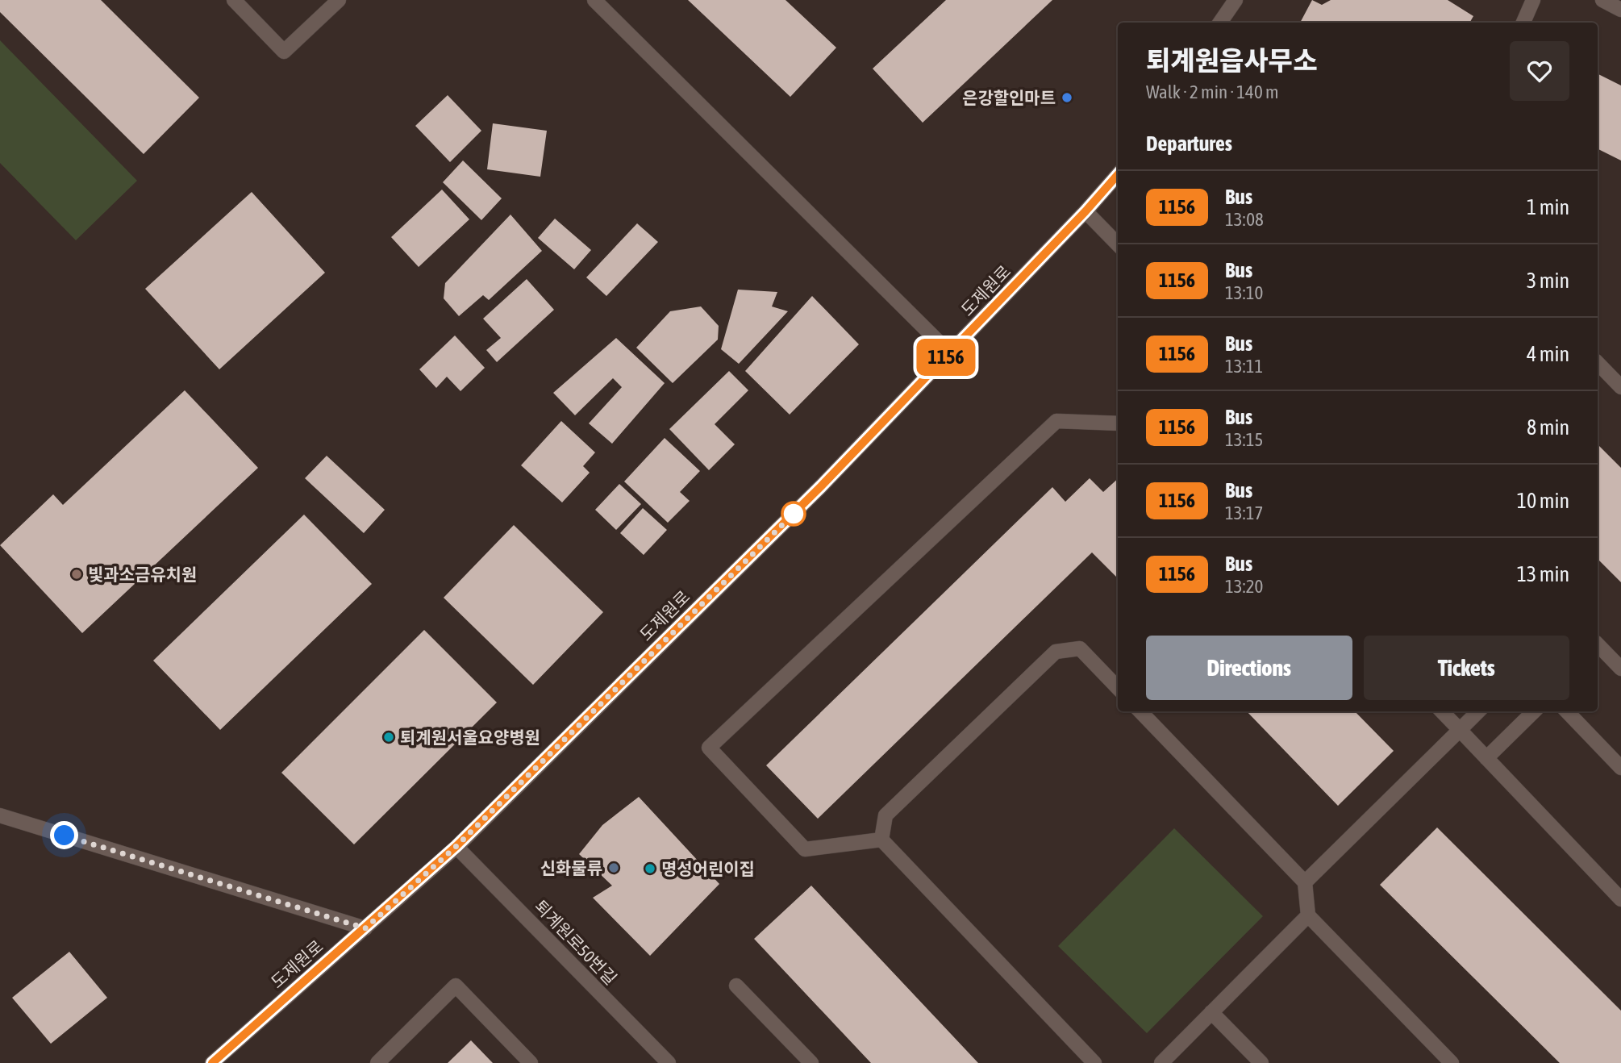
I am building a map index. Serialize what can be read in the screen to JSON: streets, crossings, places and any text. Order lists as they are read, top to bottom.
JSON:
{
  "streets": {
    "street": ["도제원로", "퇴계원로50번길"]
  },
  "crossings": [
    ["도제원로", "퇴계원로50번길"]
  ],
  "places": [
    "은강할인마트",
    "빛과소금유치원",
    "퇴계원서울요양병원",
    "신화물류",
    "명성어린이집"
  ],
  "lines": ["bus line 1156"],
  "page": {
    "on_map": "1156",
    "heading": [
      ["퇴계원읍사무소", "Walk · 2 min · 140 m"],
      "Departures"
    ],
    "list": [
      {
        "mark": "1156",
        "name": "Bus",
        "note": "13:08",
        "value": "1 min"
      },
      {
        "mark": "1156",
        "name": "Bus",
        "note": "13:10",
        "value": "3 min"
      },
      {
        "mark": "1156",
        "name": "Bus",
        "note": "13:11",
        "value": "4 min"
      },
      {
        "mark": "1156",
        "name": "Bus",
        "note": "13:15",
        "value": "8 min"
      },
      {
        "mark": "1156",
        "name": "Bus",
        "note": "13:17",
        "value": "10 min"
      },
      {
        "mark": "1156",
        "name": "Bus",
        "note": "13:20",
        "value": "13 min"
      }
    ],
    "buttons": ["Directions", "Tickets"]
  }
}
